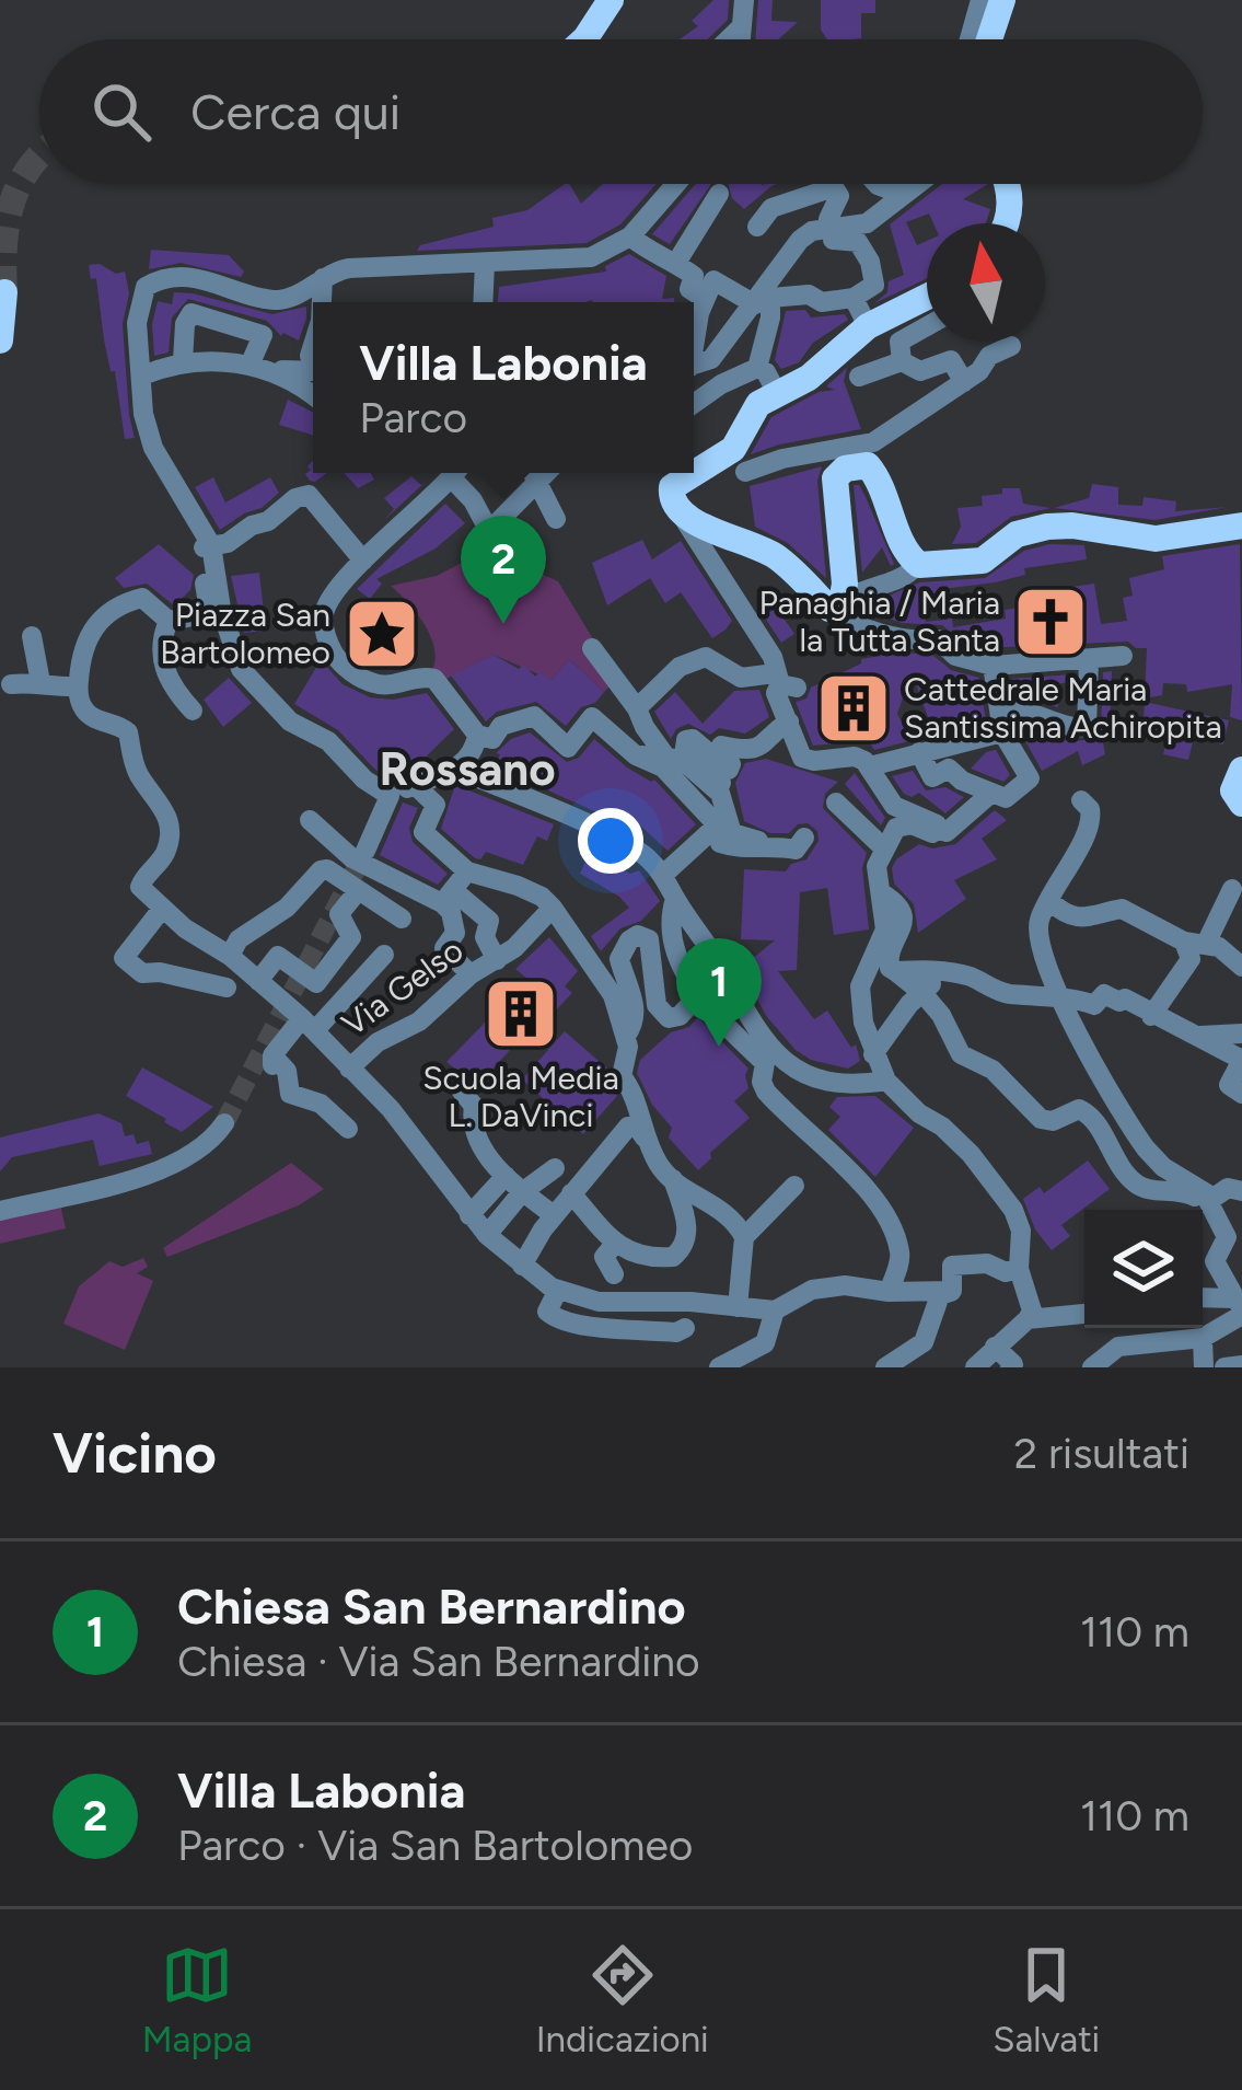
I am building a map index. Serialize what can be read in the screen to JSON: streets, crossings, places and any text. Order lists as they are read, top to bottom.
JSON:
{
  "streets": {
    "street": ["Via Gelso"]
  },
  "districts": ["Rossano"],
  "places": {
    "church": ["Panaghia / Maria la Tutta Santa"],
    "place": ["Piazza San Bartolomeo"],
    "building": ["Cattedrale Maria Santissima Achiropita", "Scuola Media L. DaVinci"]
  },
  "north": "top",
  "page": {
    "search": "Cerca qui",
    "popup": ["Villa Labonia", "Parco"],
    "pins": ["2", "1"],
    "heading": ["Vicino", "2 risultati"],
    "list": [
      {
        "mark": "1",
        "name": "Chiesa San Bernardino",
        "note": "Chiesa · Via San Bernardino",
        "value": "110 m"
      },
      {
        "mark": "2",
        "name": "Villa Labonia",
        "note": "Parco · Via San Bartolomeo",
        "value": "110 m"
      }
    ],
    "nav": ["Mappa", "Indicazioni", "Salvati"]
  }
}
